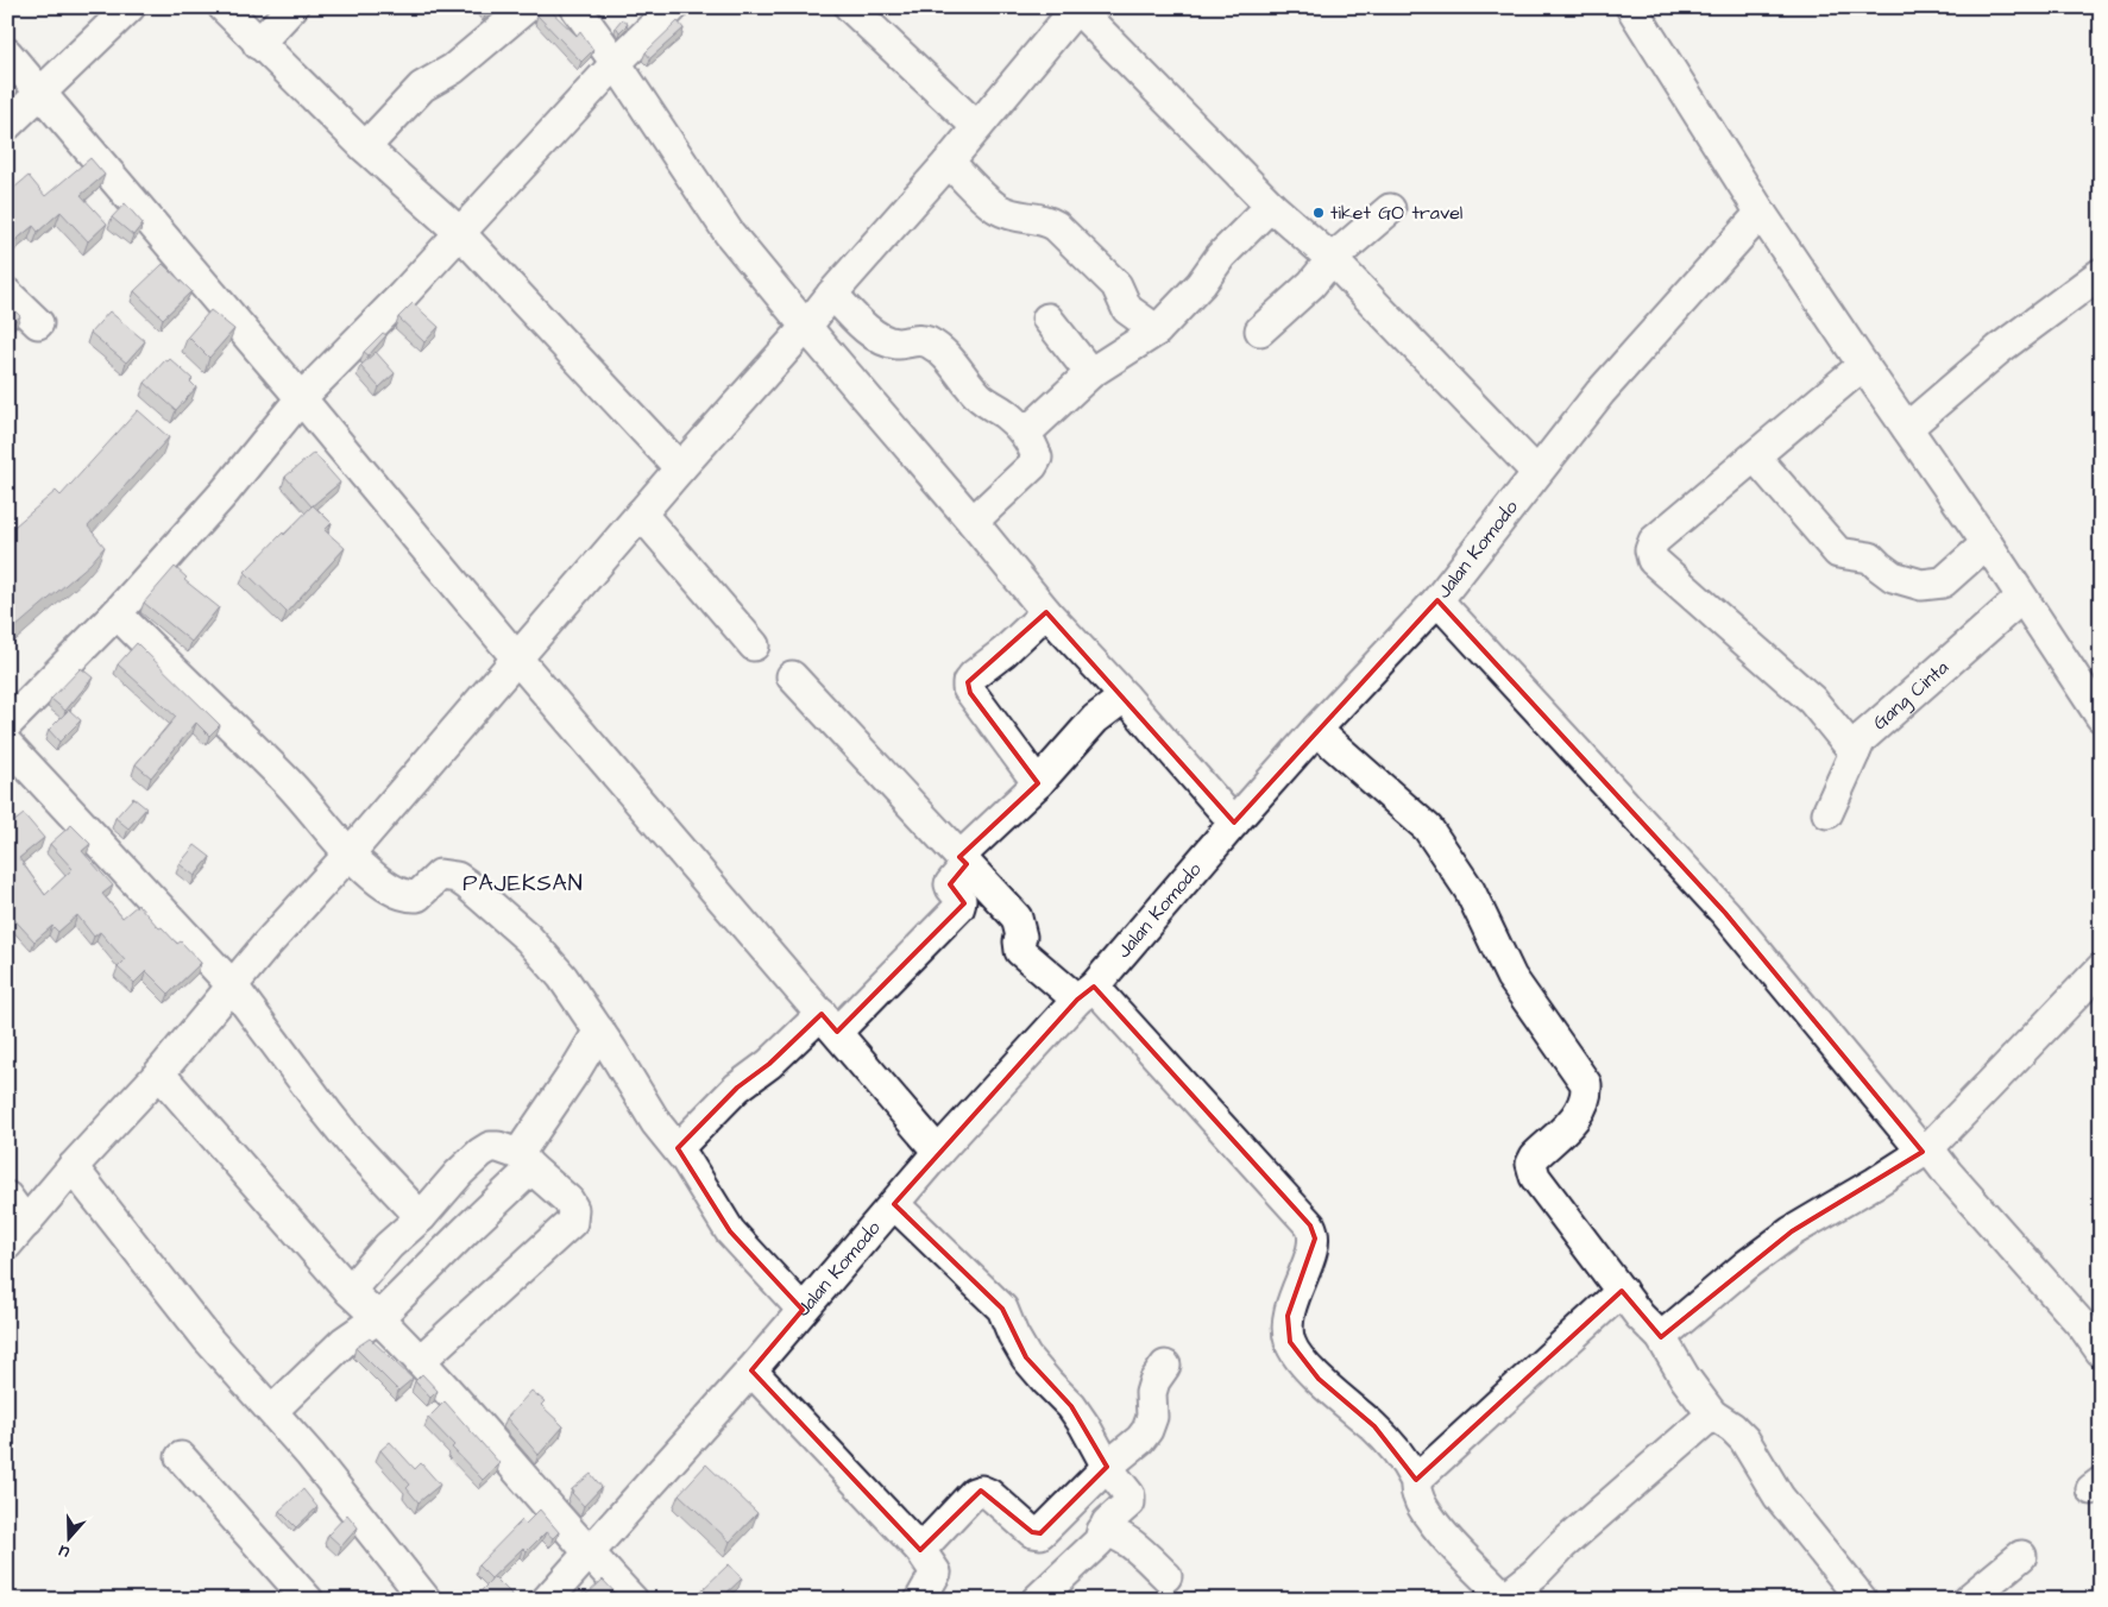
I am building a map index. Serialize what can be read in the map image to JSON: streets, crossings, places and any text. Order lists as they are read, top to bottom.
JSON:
{
  "streets": {
    "street": ["Jalan Komodo", "Gang Cinta"]
  },
  "districts": ["PAJEKSAN"],
  "places": ["tiket GO travel"],
  "north": "bottom"
}
